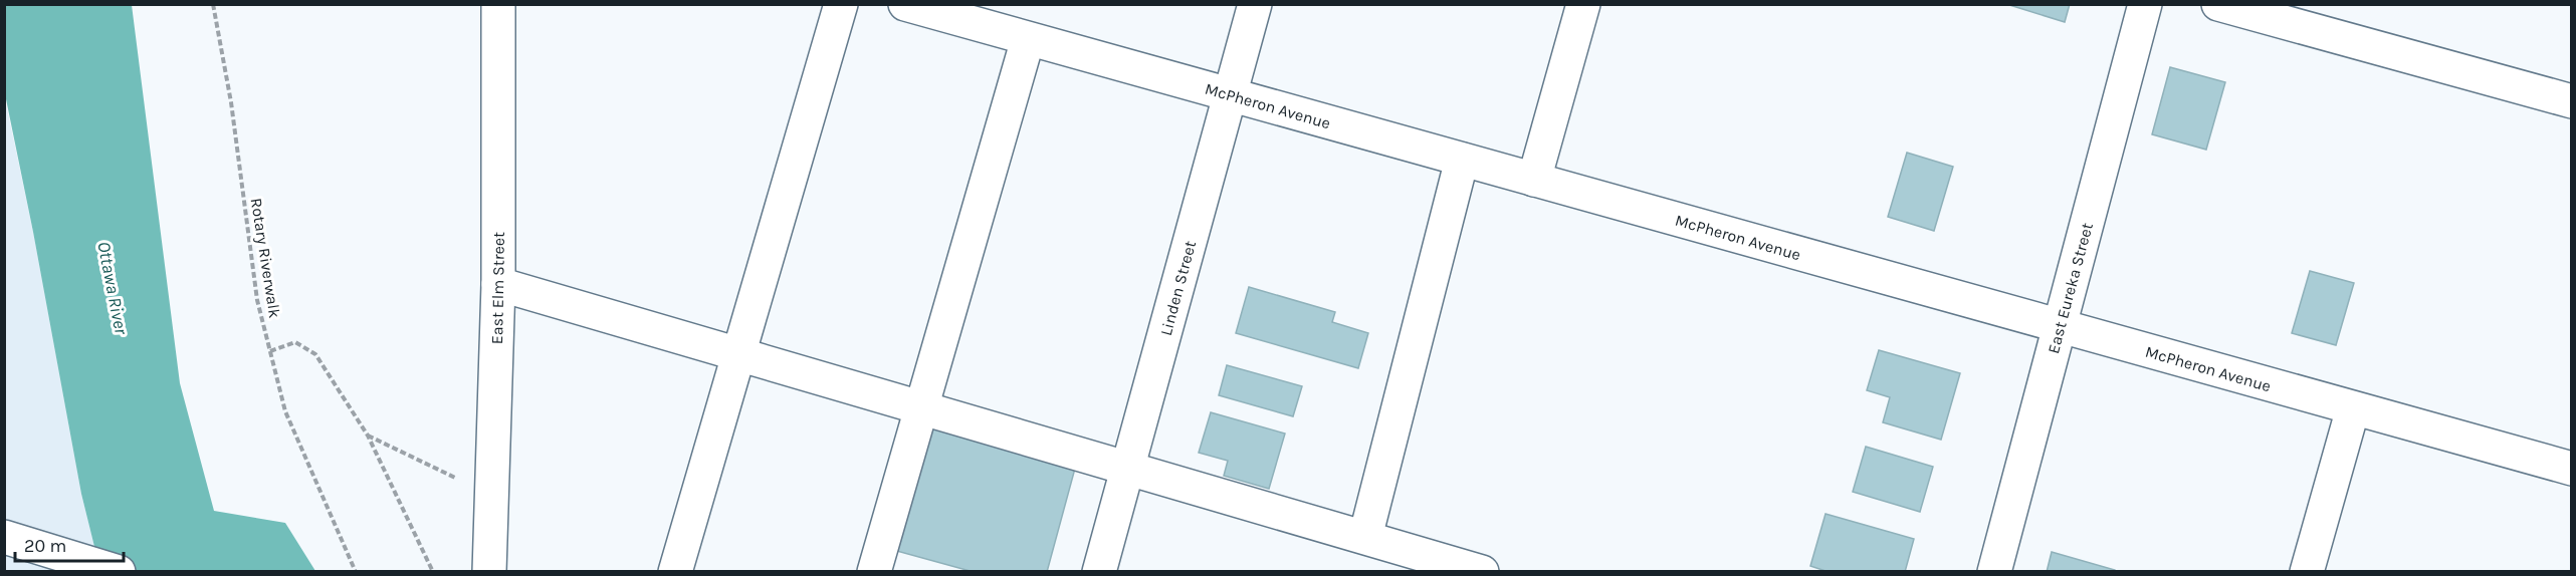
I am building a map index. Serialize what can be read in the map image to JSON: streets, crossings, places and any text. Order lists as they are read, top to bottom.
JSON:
{
  "streets": {
    "street": [
      "McPheron Avenue",
      "East Elm Street",
      "Linden Street",
      "East Eureka Street"
    ],
    "path": ["Rotary Riverwalk"]
  },
  "crossings": [
    ["McPheron Avenue", "Linden Street"],
    ["McPheron Avenue", "East Eureka Street"]
  ],
  "water": ["Ottawa River"],
  "scale_bar": "20 m"
}
